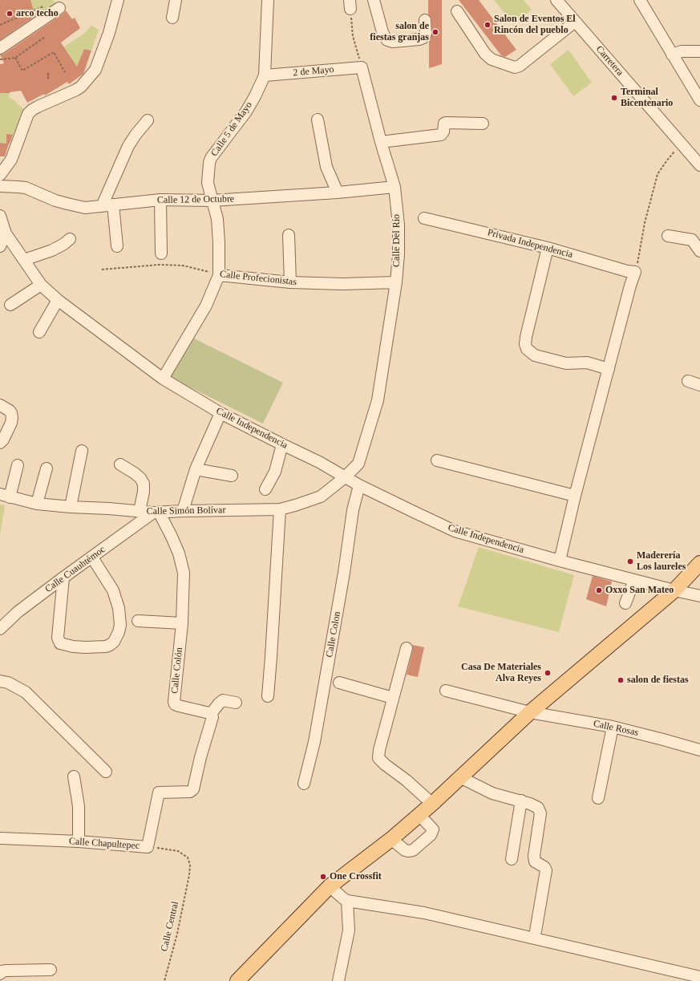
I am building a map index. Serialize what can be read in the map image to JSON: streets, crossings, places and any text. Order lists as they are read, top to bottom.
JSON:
{
  "streets": {
    "street": [
      "Carretera",
      "2 de Mayo",
      "Calle 5 de Mayo",
      "Calle 12 de Octubre",
      "Calle Del Río",
      "Privada Independencia",
      "Calle Profecionistas",
      "Calle Independencia",
      "Calle Simón Bolívar",
      "Calle Cuauhtémoc",
      "Calle Colon",
      "Calle Colón",
      "Calle Rosas",
      "Calle Chapultepec"
    ],
    "path": ["Calle Central"]
  },
  "crossings": [
    ["2 de Mayo", "Calle 5 de Mayo"],
    ["2 de Mayo", "Calle Del Río"],
    ["Calle 5 de Mayo", "Calle 12 de Octubre"],
    ["Calle 5 de Mayo", "Calle Profecionistas"],
    ["Calle 5 de Mayo", "Calle Independencia"],
    ["Calle 12 de Octubre", "Calle Del Río"],
    ["Calle Del Río", "Calle Profecionistas"],
    ["Calle Del Río", "Calle Independencia"],
    ["Calle Del Río", "Calle Simón Bolívar"],
    ["Calle Independencia", "Calle Simón Bolívar"],
    ["Calle Independencia", "Calle Colon"],
    ["Calle Simón Bolívar", "Calle Cuauhtémoc"],
    ["Calle Simón Bolívar", "Calle Colón"],
    ["Calle Cuauhtémoc", "Calle Colón"],
    ["Calle Chapultepec", "Calle Central"]
  ],
  "places": [
    "arco techo",
    "Salon de Eventos El Rincón del pueblo",
    "salon de fiestas granjas",
    "Terminal Bicentenario",
    "Maderería Los laureles",
    "Oxxo San Mateo",
    "Casa De Materiales Alva Reyes",
    "salon de fiestas",
    "One Crossfit"
  ],
  "house_numbers": ["1"]
}
